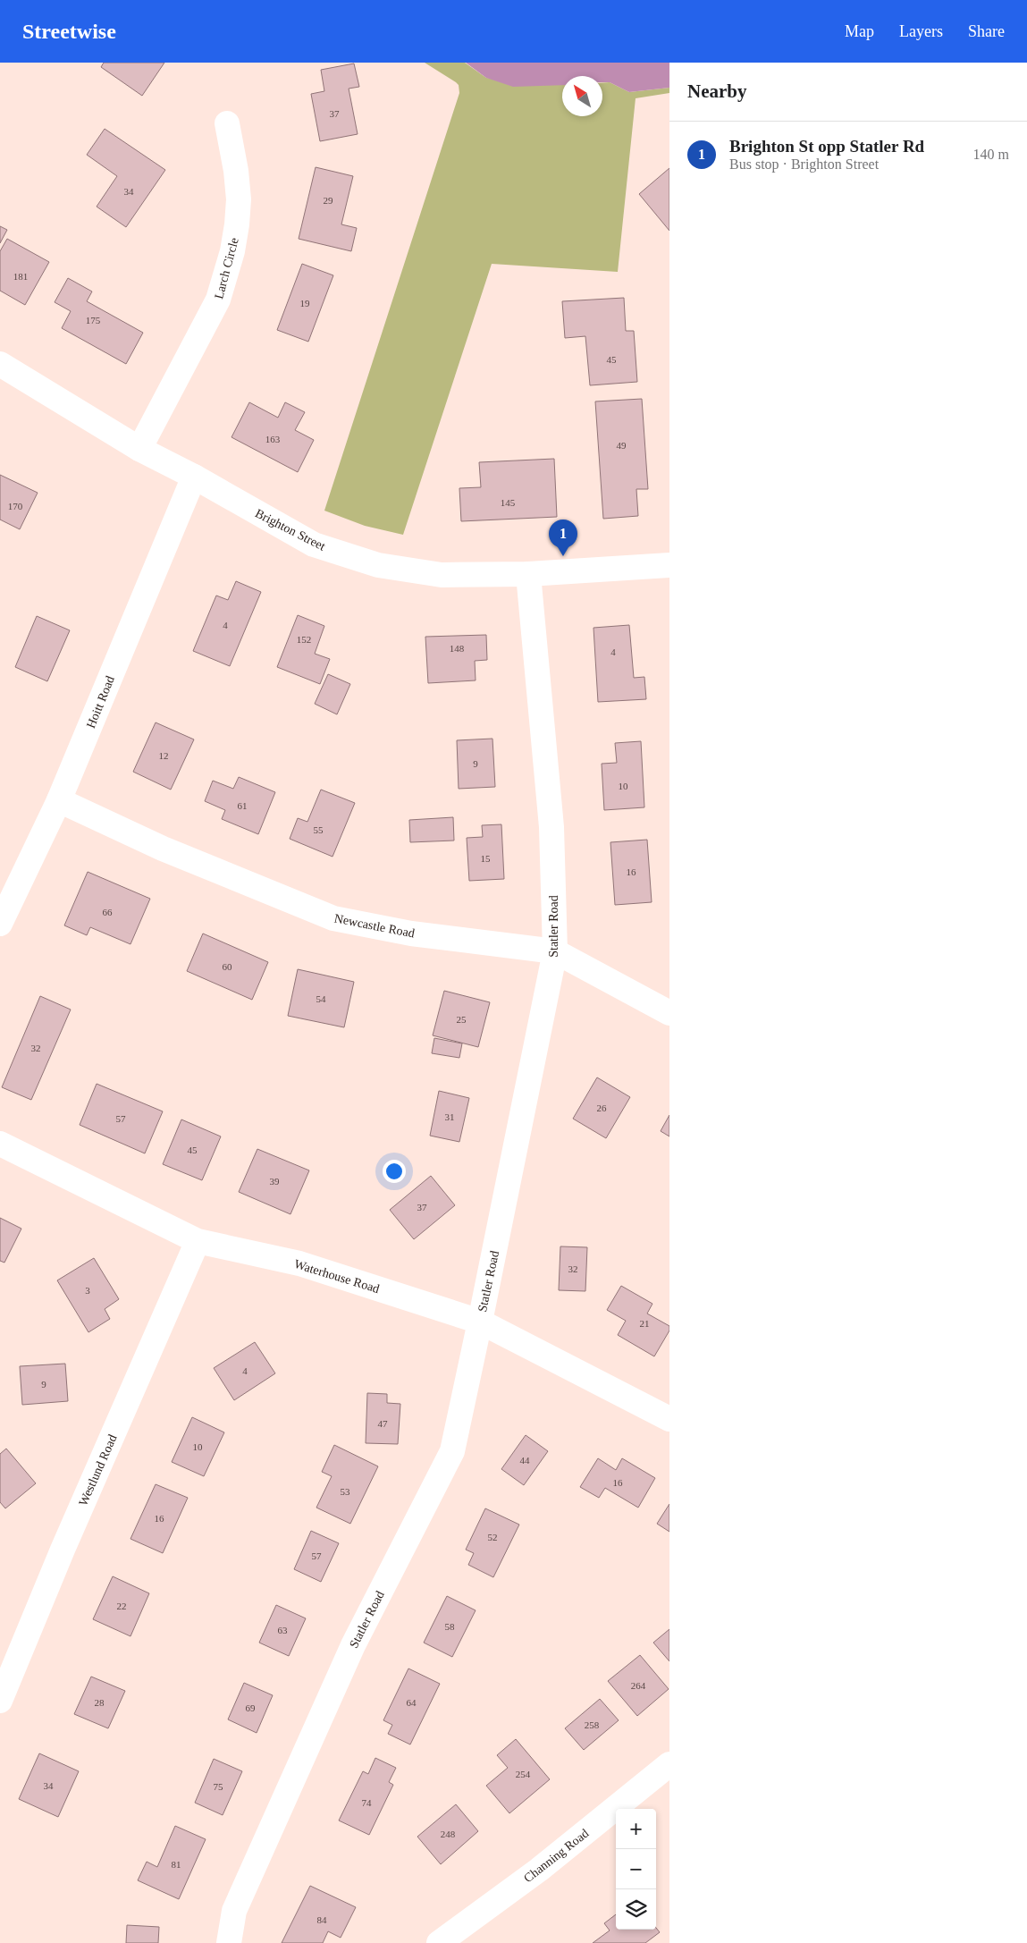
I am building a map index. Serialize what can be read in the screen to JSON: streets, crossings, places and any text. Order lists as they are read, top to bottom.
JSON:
{
  "streets": {
    "street": [
      "Larch Circle",
      "Brighton Street",
      "Hoitt Road",
      "Newcastle Road",
      "Statler Road",
      "Waterhouse Road",
      "Westlund Road",
      "Channing Road"
    ]
  },
  "crossings": [
    ["Larch Circle", "Brighton Street"],
    ["Brighton Street", "Hoitt Road"],
    ["Brighton Street", "Statler Road"],
    ["Hoitt Road", "Newcastle Road"],
    ["Newcastle Road", "Statler Road"],
    ["Statler Road", "Waterhouse Road"],
    ["Waterhouse Road", "Westlund Road"]
  ],
  "house_numbers": [
    "37",
    "34",
    "29",
    "181",
    "19",
    "175",
    "45",
    "163",
    "49",
    "145",
    "170",
    "4",
    "152",
    "148",
    "4",
    "12",
    "9",
    "10",
    "61",
    "55",
    "15",
    "16",
    "66",
    "60",
    "54",
    "25",
    "32",
    "26",
    "31",
    "57",
    "45",
    "39",
    "37",
    "32",
    "3",
    "21",
    "4",
    "9",
    "47",
    "10",
    "44",
    "16",
    "53",
    "16",
    "52",
    "57",
    "22",
    "58",
    "63",
    "264",
    "28",
    "64",
    "69",
    "258",
    "254",
    "34",
    "75",
    "74",
    "248",
    "81",
    "84"
  ],
  "north": "top left",
  "page": {
    "header": "Streetwise",
    "nav": ["Map", "Layers", "Share"],
    "heading": "Nearby",
    "list": [
      {
        "mark": "1",
        "name": "Brighton St opp Statler Rd",
        "note": "Bus stop · Brighton Street",
        "value": "140 m"
      }
    ],
    "pins": "1",
    "map_buttons": ["+", "−"]
  }
}
